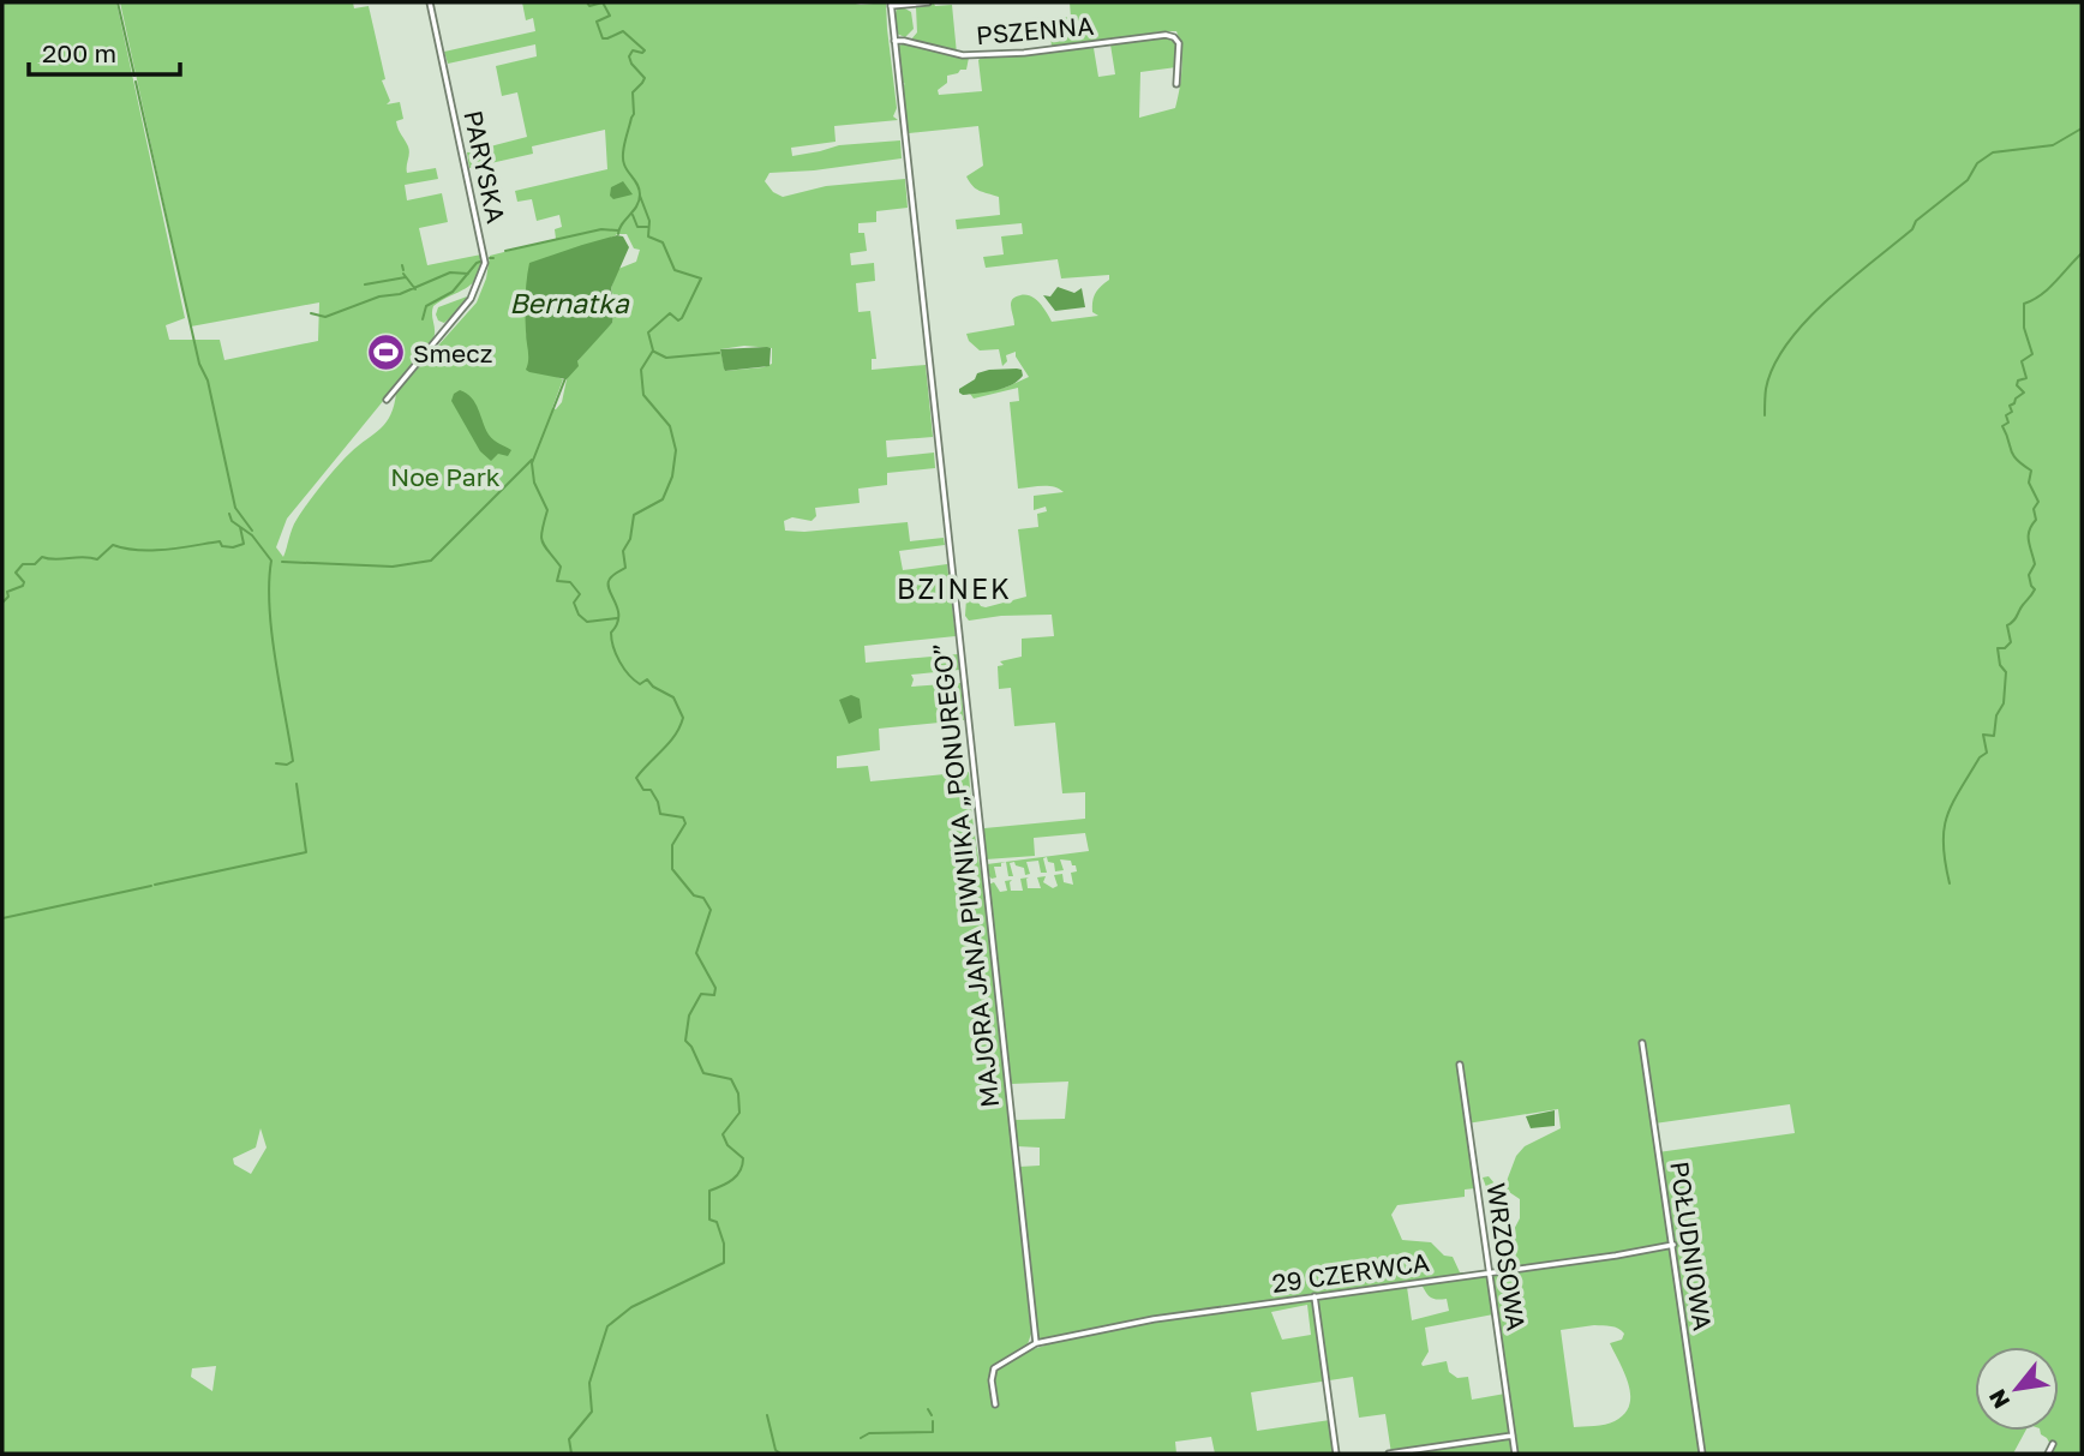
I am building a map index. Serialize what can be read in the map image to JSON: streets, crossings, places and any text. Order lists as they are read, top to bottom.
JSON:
{
  "streets": {
    "street": [
      "PSZENNA",
      "PARYSKA",
      "MAJORA JANA PIWNIKA „PONUREGO”",
      "POŁUDNIOWA",
      "WRZOSOWA",
      "29 CZERWCA"
    ]
  },
  "crossings": [
    ["PSZENNA", "MAJORA JANA PIWNIKA „PONUREGO”"],
    ["MAJORA JANA PIWNIKA „PONUREGO”", "29 CZERWCA"],
    ["POŁUDNIOWA", "29 CZERWCA"],
    ["WRZOSOWA", "29 CZERWCA"]
  ],
  "districts": ["BZINEK"],
  "water": ["Bernatka"],
  "parks": ["Noe Park"],
  "places": {
    "sports": ["Smecz"]
  },
  "scale_bar": "200 m",
  "north": "bottom left"
}
